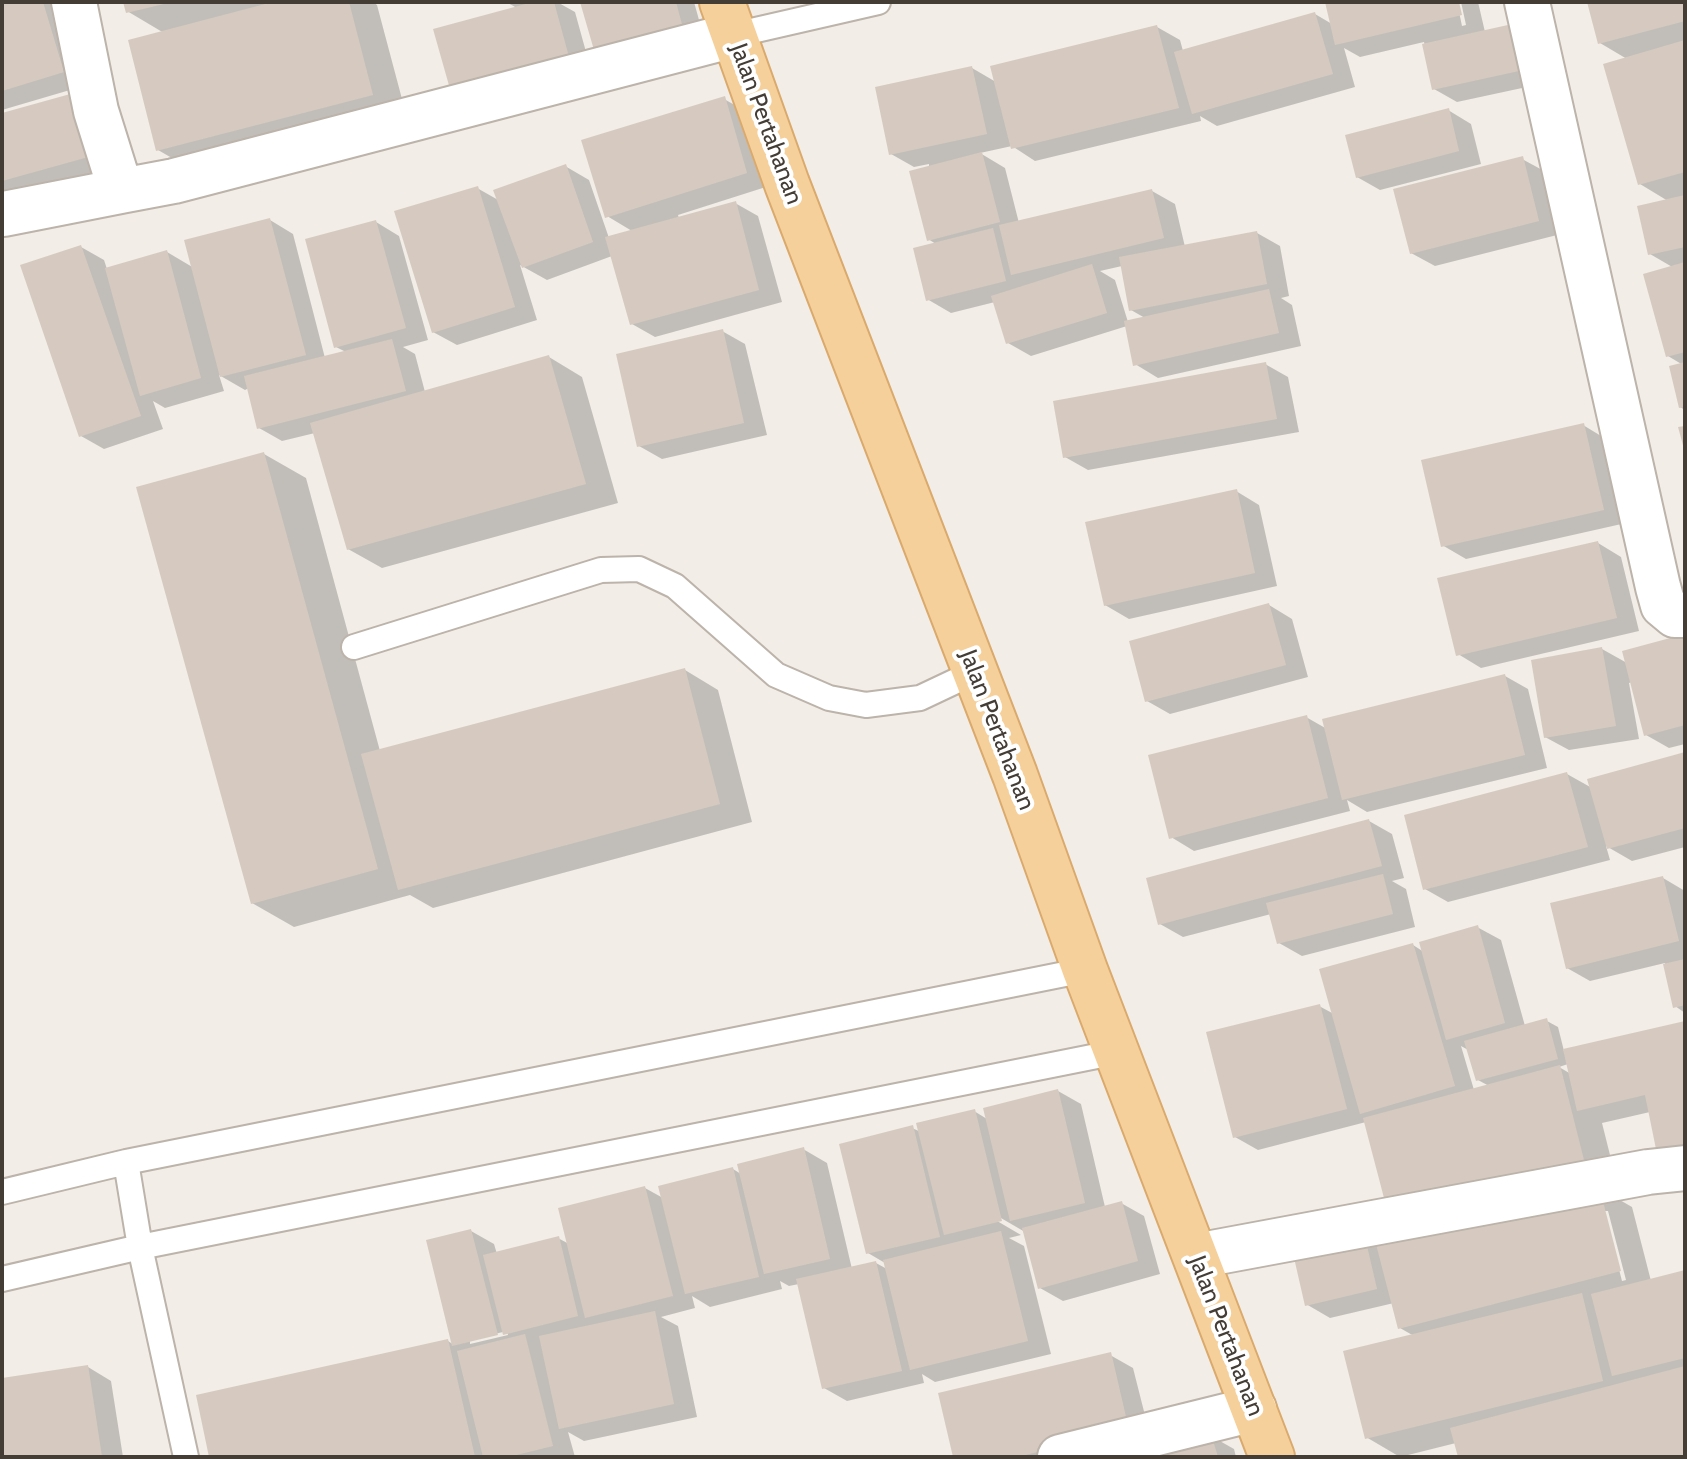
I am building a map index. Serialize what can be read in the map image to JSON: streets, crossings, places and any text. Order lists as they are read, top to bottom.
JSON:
{
  "streets": {
    "main road": ["Jalan Pertahanan"]
  }
}
